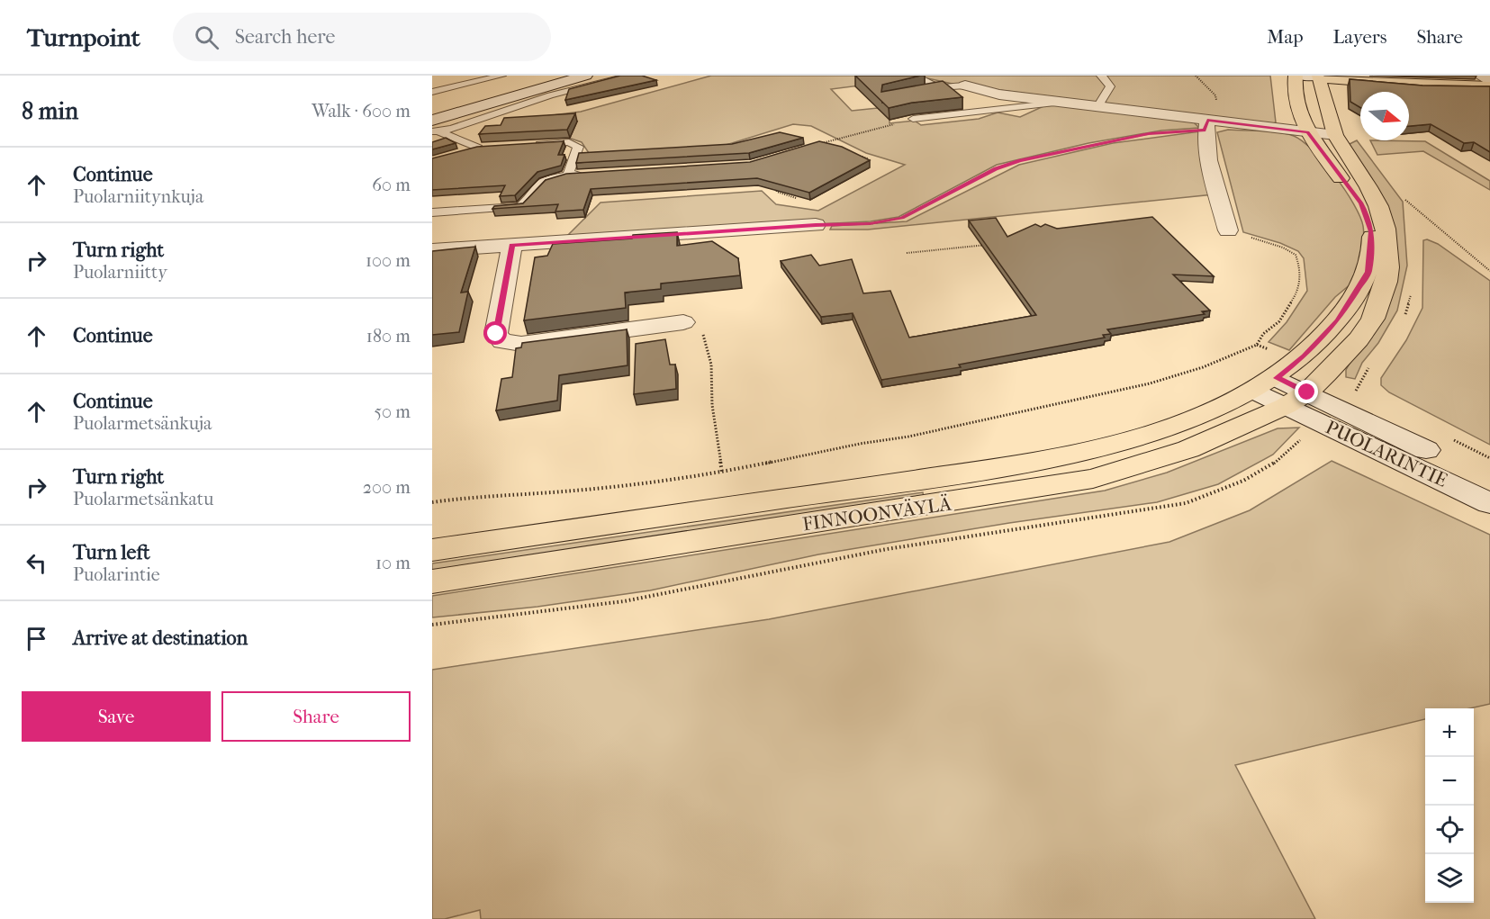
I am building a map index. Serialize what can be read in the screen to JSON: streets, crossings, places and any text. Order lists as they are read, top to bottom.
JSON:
{
  "streets": {
    "main road": ["FINNOONVÄYLÄ"],
    "street": ["PUOLARINTIE"]
  },
  "crossings": [
    ["PUOLARINTIE", "FINNOONVÄYLÄ"]
  ],
  "north": "right",
  "page": {
    "header": "Turnpoint",
    "search": "Search here",
    "nav": ["Map", "Layers", "Share"],
    "heading": ["8 min", "Walk · 600 m"],
    "list": [
      ["Continue", "Puolarniitynkuja", "60 m"],
      ["Turn right", "Puolarniitty", "100 m"],
      ["Continue", "180 m"],
      ["Continue", "Puolarmetsänkuja", "50 m"],
      ["Turn right", "Puolarmetsänkatu", "200 m"],
      ["Turn left", "Puolarintie", "10 m"],
      "Arrive at destination"
    ],
    "buttons": ["Save", "Share"],
    "map_buttons": ["+", "−"]
  }
}
